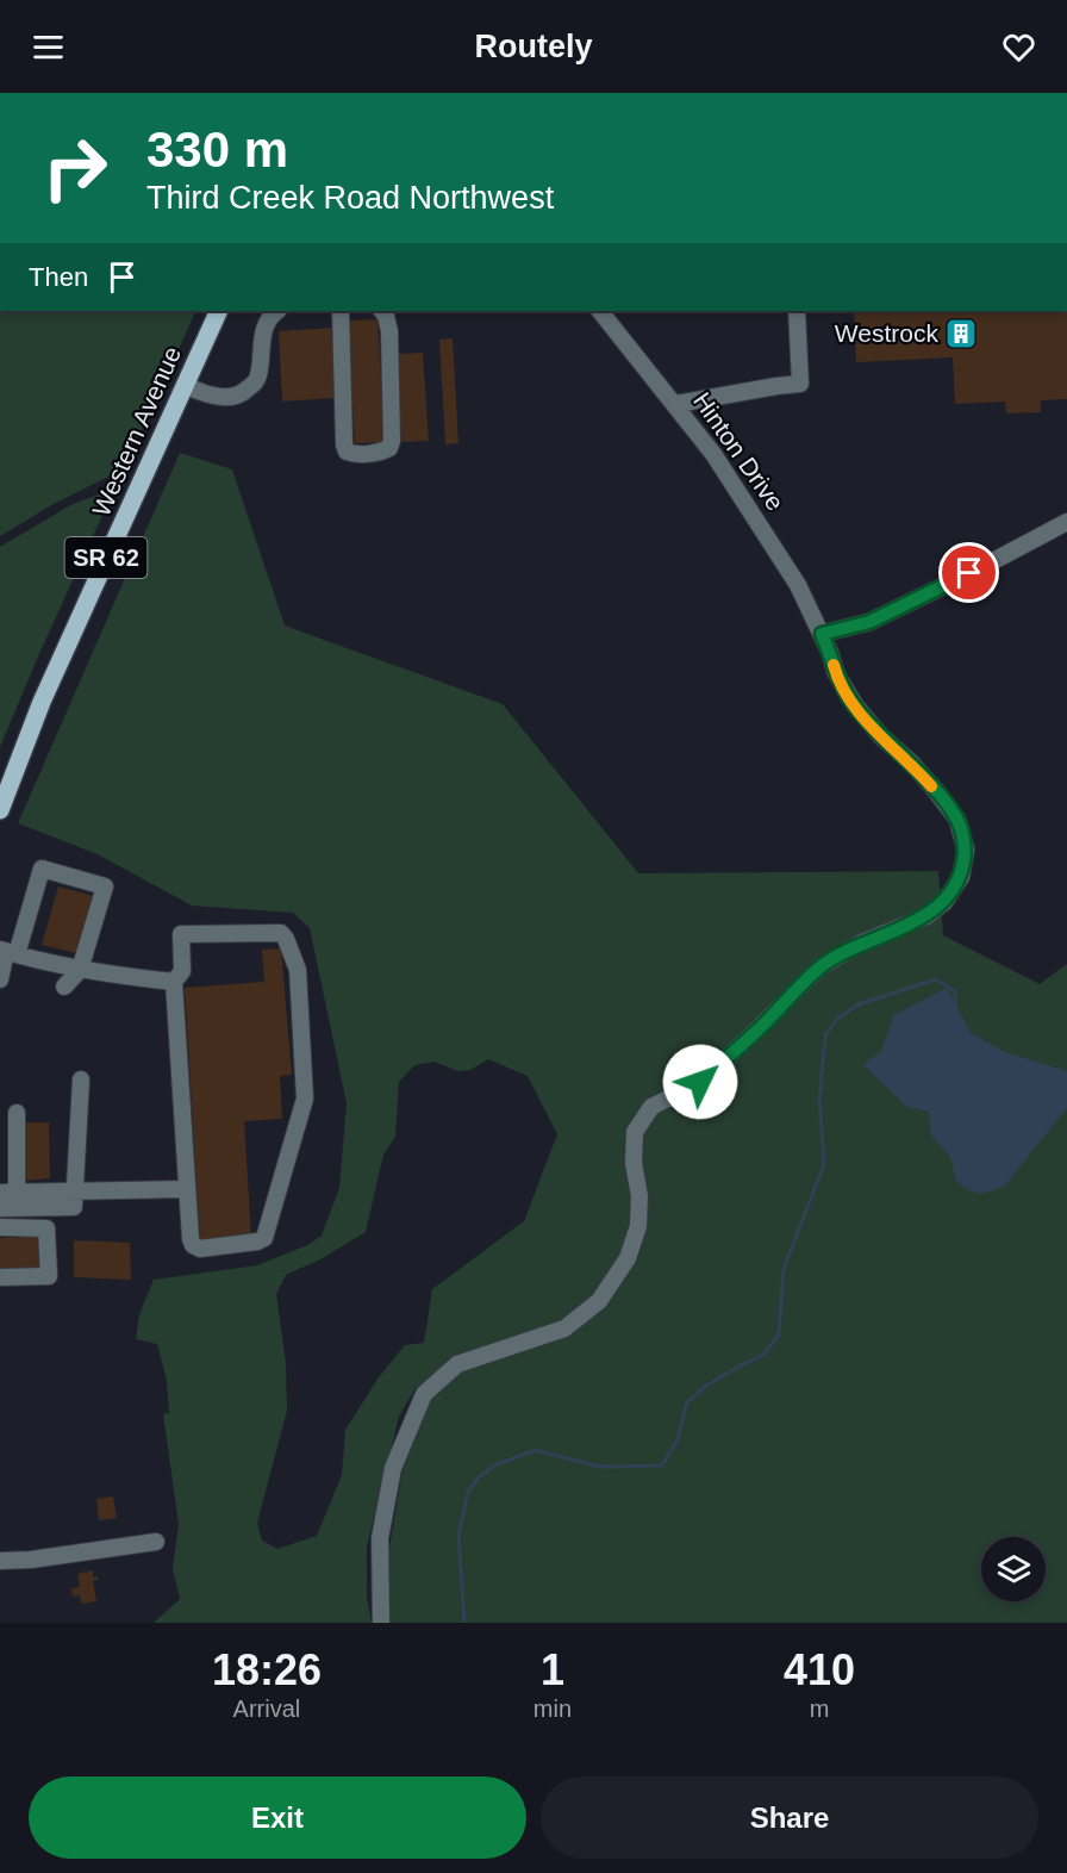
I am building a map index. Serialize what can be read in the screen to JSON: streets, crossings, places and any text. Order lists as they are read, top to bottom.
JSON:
{
  "streets": {
    "main road": ["Western Avenue", "SR 62"],
    "street": ["Hinton Drive"]
  },
  "places": {
    "building": ["Westrock"]
  },
  "page": {
    "header": "Routely",
    "turn": ["330 m", "Third Creek Road Northwest"],
    "then": "Then",
    "eta": [
      "18:26",
      "Arrival",
      "1",
      "min",
      "410",
      "m"
    ],
    "buttons": ["Exit", "Share"]
  }
}
